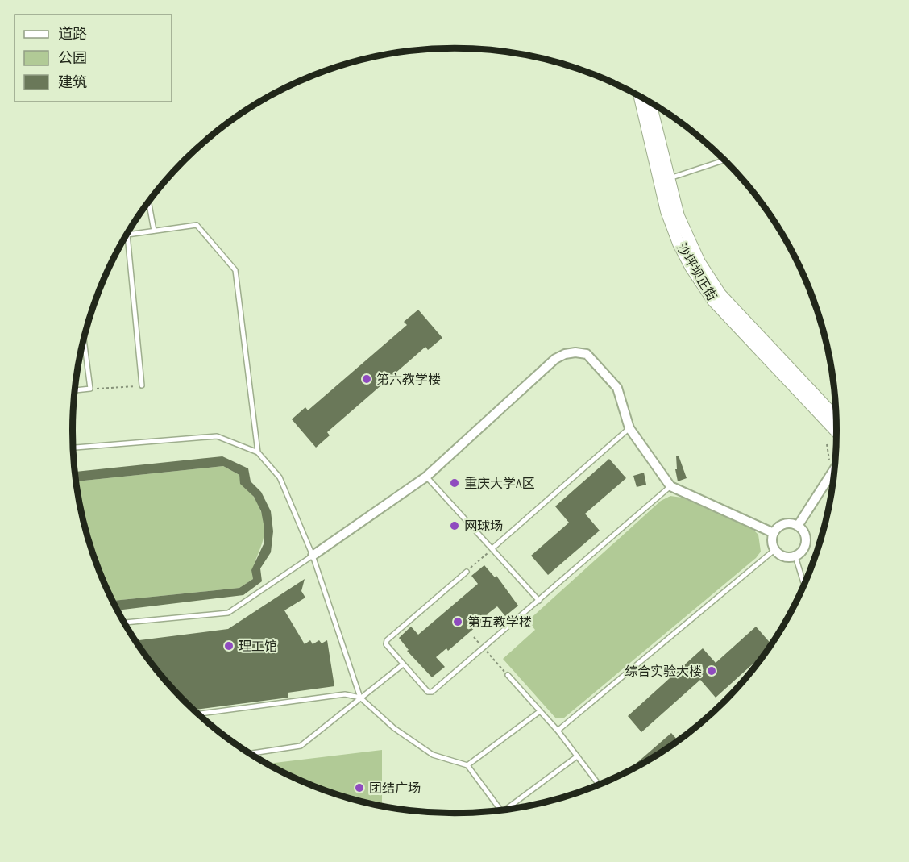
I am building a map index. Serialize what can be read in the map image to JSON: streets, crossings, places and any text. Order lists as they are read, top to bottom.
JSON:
{
  "streets": {
    "main road": ["沙坪坝正街"]
  },
  "places": [
    "第六教学楼",
    "重庆大学A区",
    "网球场",
    "第五教学楼",
    "理工馆",
    "综合实验大楼",
    "团结广场"
  ],
  "legend": ["道路", "公园", "建筑"]
}
